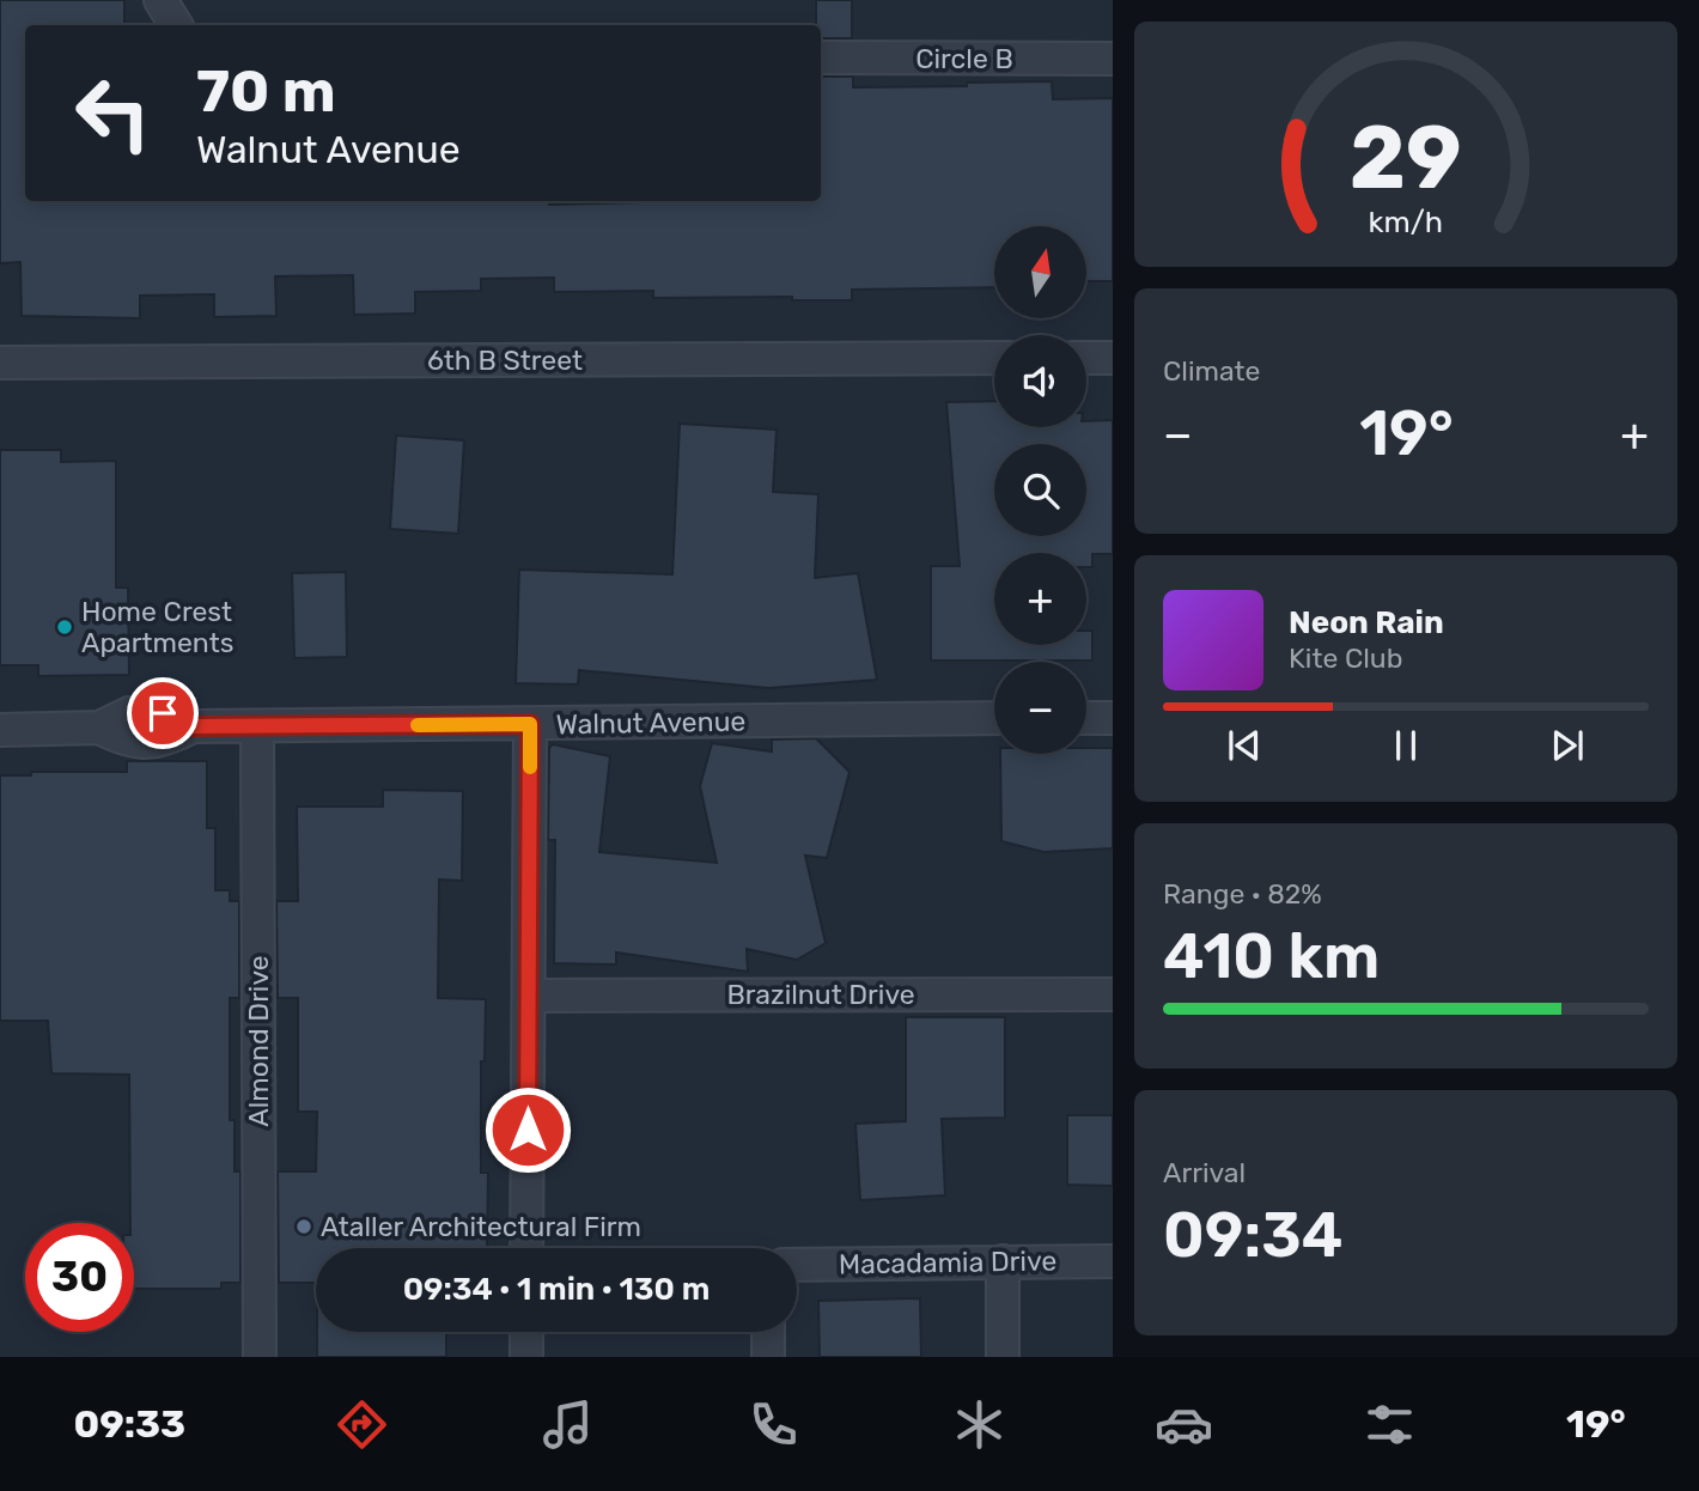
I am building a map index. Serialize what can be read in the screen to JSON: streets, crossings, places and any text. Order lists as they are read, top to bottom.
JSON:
{
  "streets": {
    "street": [
      "Circle B",
      "6th B Street",
      "Walnut Avenue",
      "Brazilnut Drive",
      "Almond Drive",
      "Macadamia Drive"
    ]
  },
  "crossings": [
    ["Walnut Avenue", "Almond Drive"]
  ],
  "places": ["Home Crest Apartments", "Ataller Architectural Firm"],
  "north": "top",
  "page": {
    "turn": ["70 m", "Walnut Avenue"],
    "map_buttons": ["+", "−"],
    "tile": [
      "Climate",
      ["Range · 82%", "410 km"],
      ["Arrival", "09:34"]
    ],
    "heat": ["−", "19°", "+"],
    "song": ["Neon Rain", "Kite Club"],
    "limit": "30",
    "trip": "09:34 · 1 min · 130 m",
    "tabs": ["09:33", "19°"],
    "gauge": ["29", "km/h"]
  }
}
